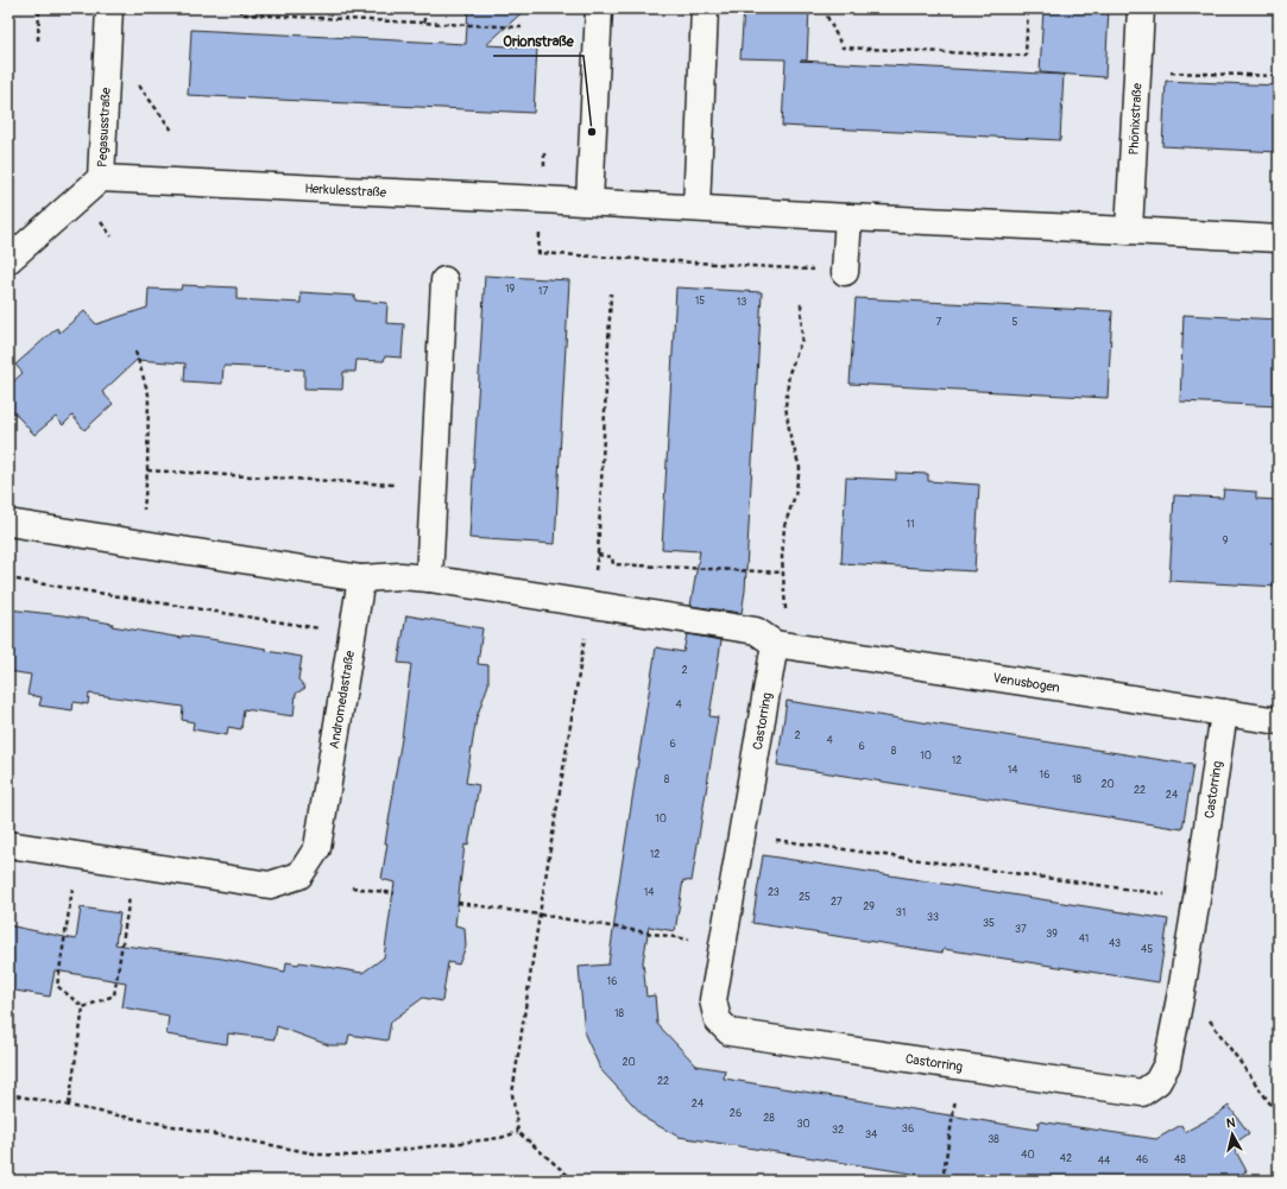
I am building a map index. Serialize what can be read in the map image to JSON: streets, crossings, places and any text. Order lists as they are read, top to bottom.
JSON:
{
  "streets": {
    "street": [
      "Phönixstraße",
      "Pegasusstraße",
      "Herkulesstraße",
      "Venusbogen",
      "Andromedastraße",
      "Castorring"
    ]
  },
  "crossings": [
    ["Phönixstraße", "Herkulesstraße"],
    ["Pegasusstraße", "Herkulesstraße"],
    ["Venusbogen", "Castorring"]
  ],
  "places": ["Orionstraße"],
  "house_numbers": [
    "19",
    "17",
    "15",
    "13",
    "7",
    "5",
    "11",
    "9",
    "2",
    "4",
    "2",
    "4",
    "6",
    "6",
    "8",
    "10",
    "12",
    "14",
    "16",
    "8",
    "18",
    "20",
    "22",
    "24",
    "10",
    "12",
    "14",
    "23",
    "25",
    "27",
    "29",
    "31",
    "33",
    "35",
    "37",
    "39",
    "41",
    "43",
    "45",
    "16",
    "18",
    "20",
    "22",
    "24",
    "26",
    "28",
    "30",
    "36",
    "32",
    "34",
    "38",
    "40",
    "42",
    "46",
    "48",
    "44"
  ],
  "north": "top"
}
